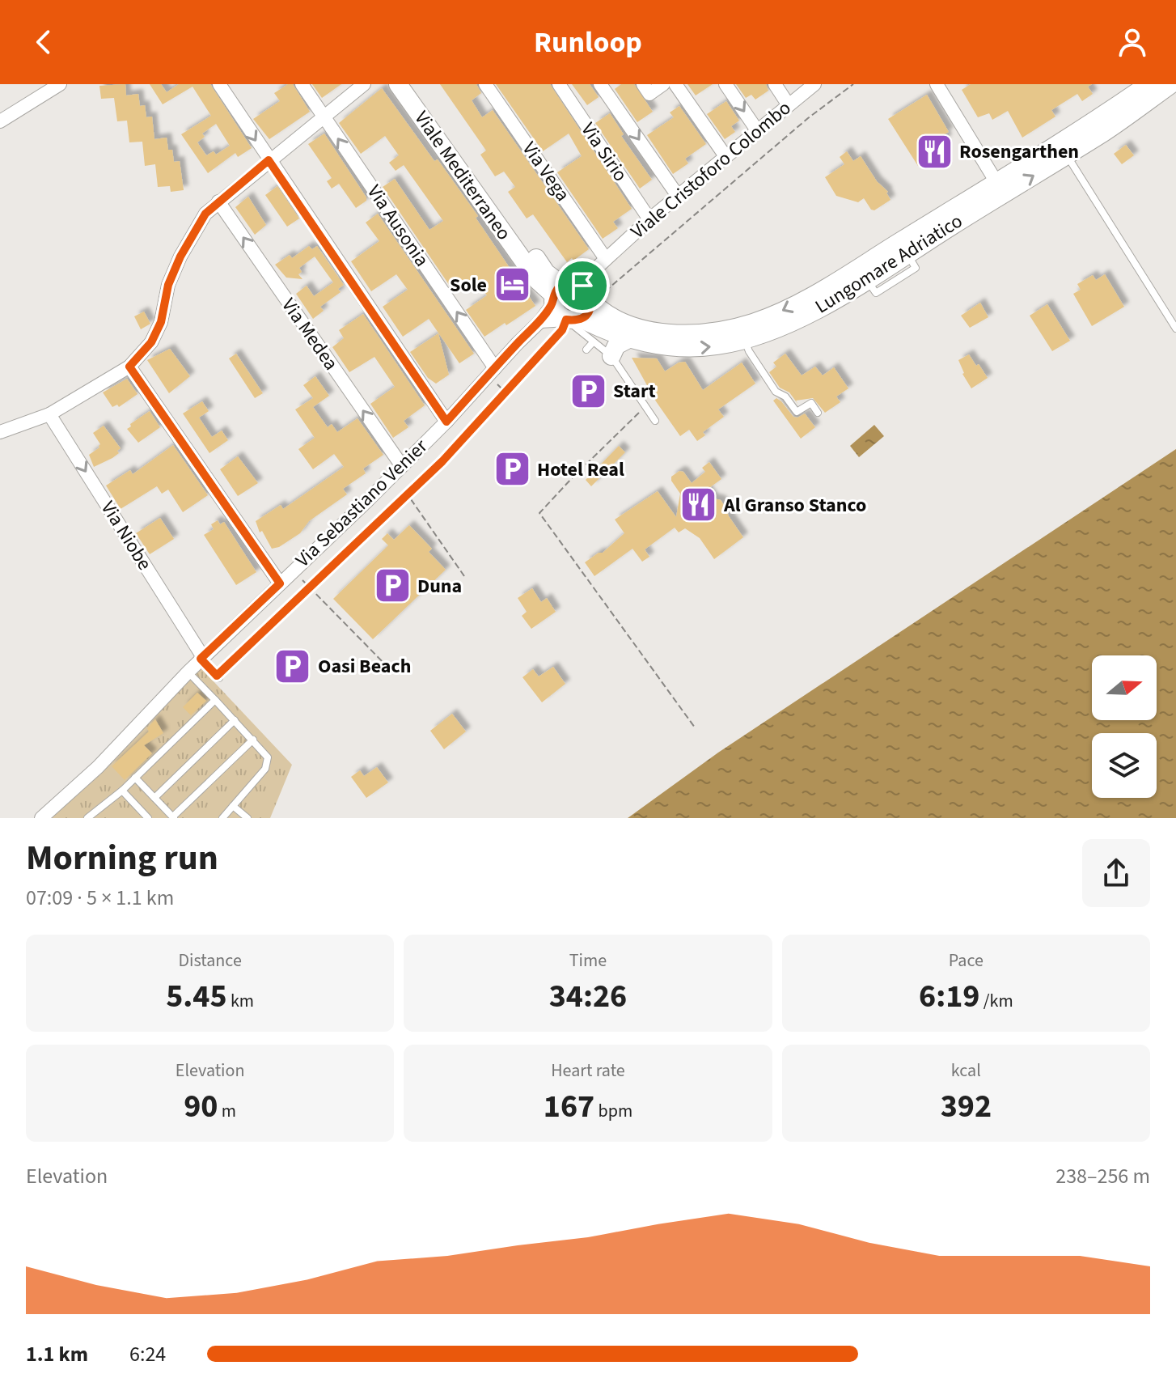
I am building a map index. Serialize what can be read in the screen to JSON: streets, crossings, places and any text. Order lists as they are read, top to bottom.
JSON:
{
  "streets": {
    "street": [
      "Via Sirio",
      "Viale Cristoforo Colombo",
      "Via Vega",
      "Viale Mediterraneo",
      "Via Ausonia",
      "Lungomare Adriatico",
      "Via Medea",
      "Via Sebastiano Venier",
      "Via Niobe"
    ]
  },
  "crossings": [
    ["Via Sirio", "Viale Cristoforo Colombo"],
    ["Viale Cristoforo Colombo", "Via Vega"],
    ["Viale Cristoforo Colombo", "Viale Mediterraneo"],
    ["Viale Cristoforo Colombo", "Lungomare Adriatico"],
    ["Viale Cristoforo Colombo", "Via Sebastiano Venier"],
    ["Viale Mediterraneo", "Lungomare Adriatico"],
    ["Viale Mediterraneo", "Via Sebastiano Venier"],
    ["Via Ausonia", "Via Sebastiano Venier"],
    ["Lungomare Adriatico", "Via Sebastiano Venier"],
    ["Via Medea", "Via Sebastiano Venier"],
    ["Via Sebastiano Venier", "Via Niobe"]
  ],
  "places": {
    "restaurant": ["Rosengarthen", "Al Granso Stanco"],
    "hotel": ["Sole"],
    "parking": [
      "Start",
      "Hotel Real",
      "Duna",
      "Oasi Beach"
    ]
  },
  "north": "right",
  "page": {
    "header": "Runloop",
    "heading": ["Morning run", "07:09 · 5 × 1.1 km"],
    "stats": [
      ["Distance", "5.45 km"],
      ["Time", "34:26"],
      ["Pace", "6:19 /km"],
      ["Elevation", "90 m"],
      ["Heart rate", "167 bpm"],
      ["kcal", "392"]
    ],
    "chart": ["Elevation", "238–256 m"],
    "list": [
      {
        "name": "1.1 km",
        "note": "6:24"
      }
    ]
  }
}
